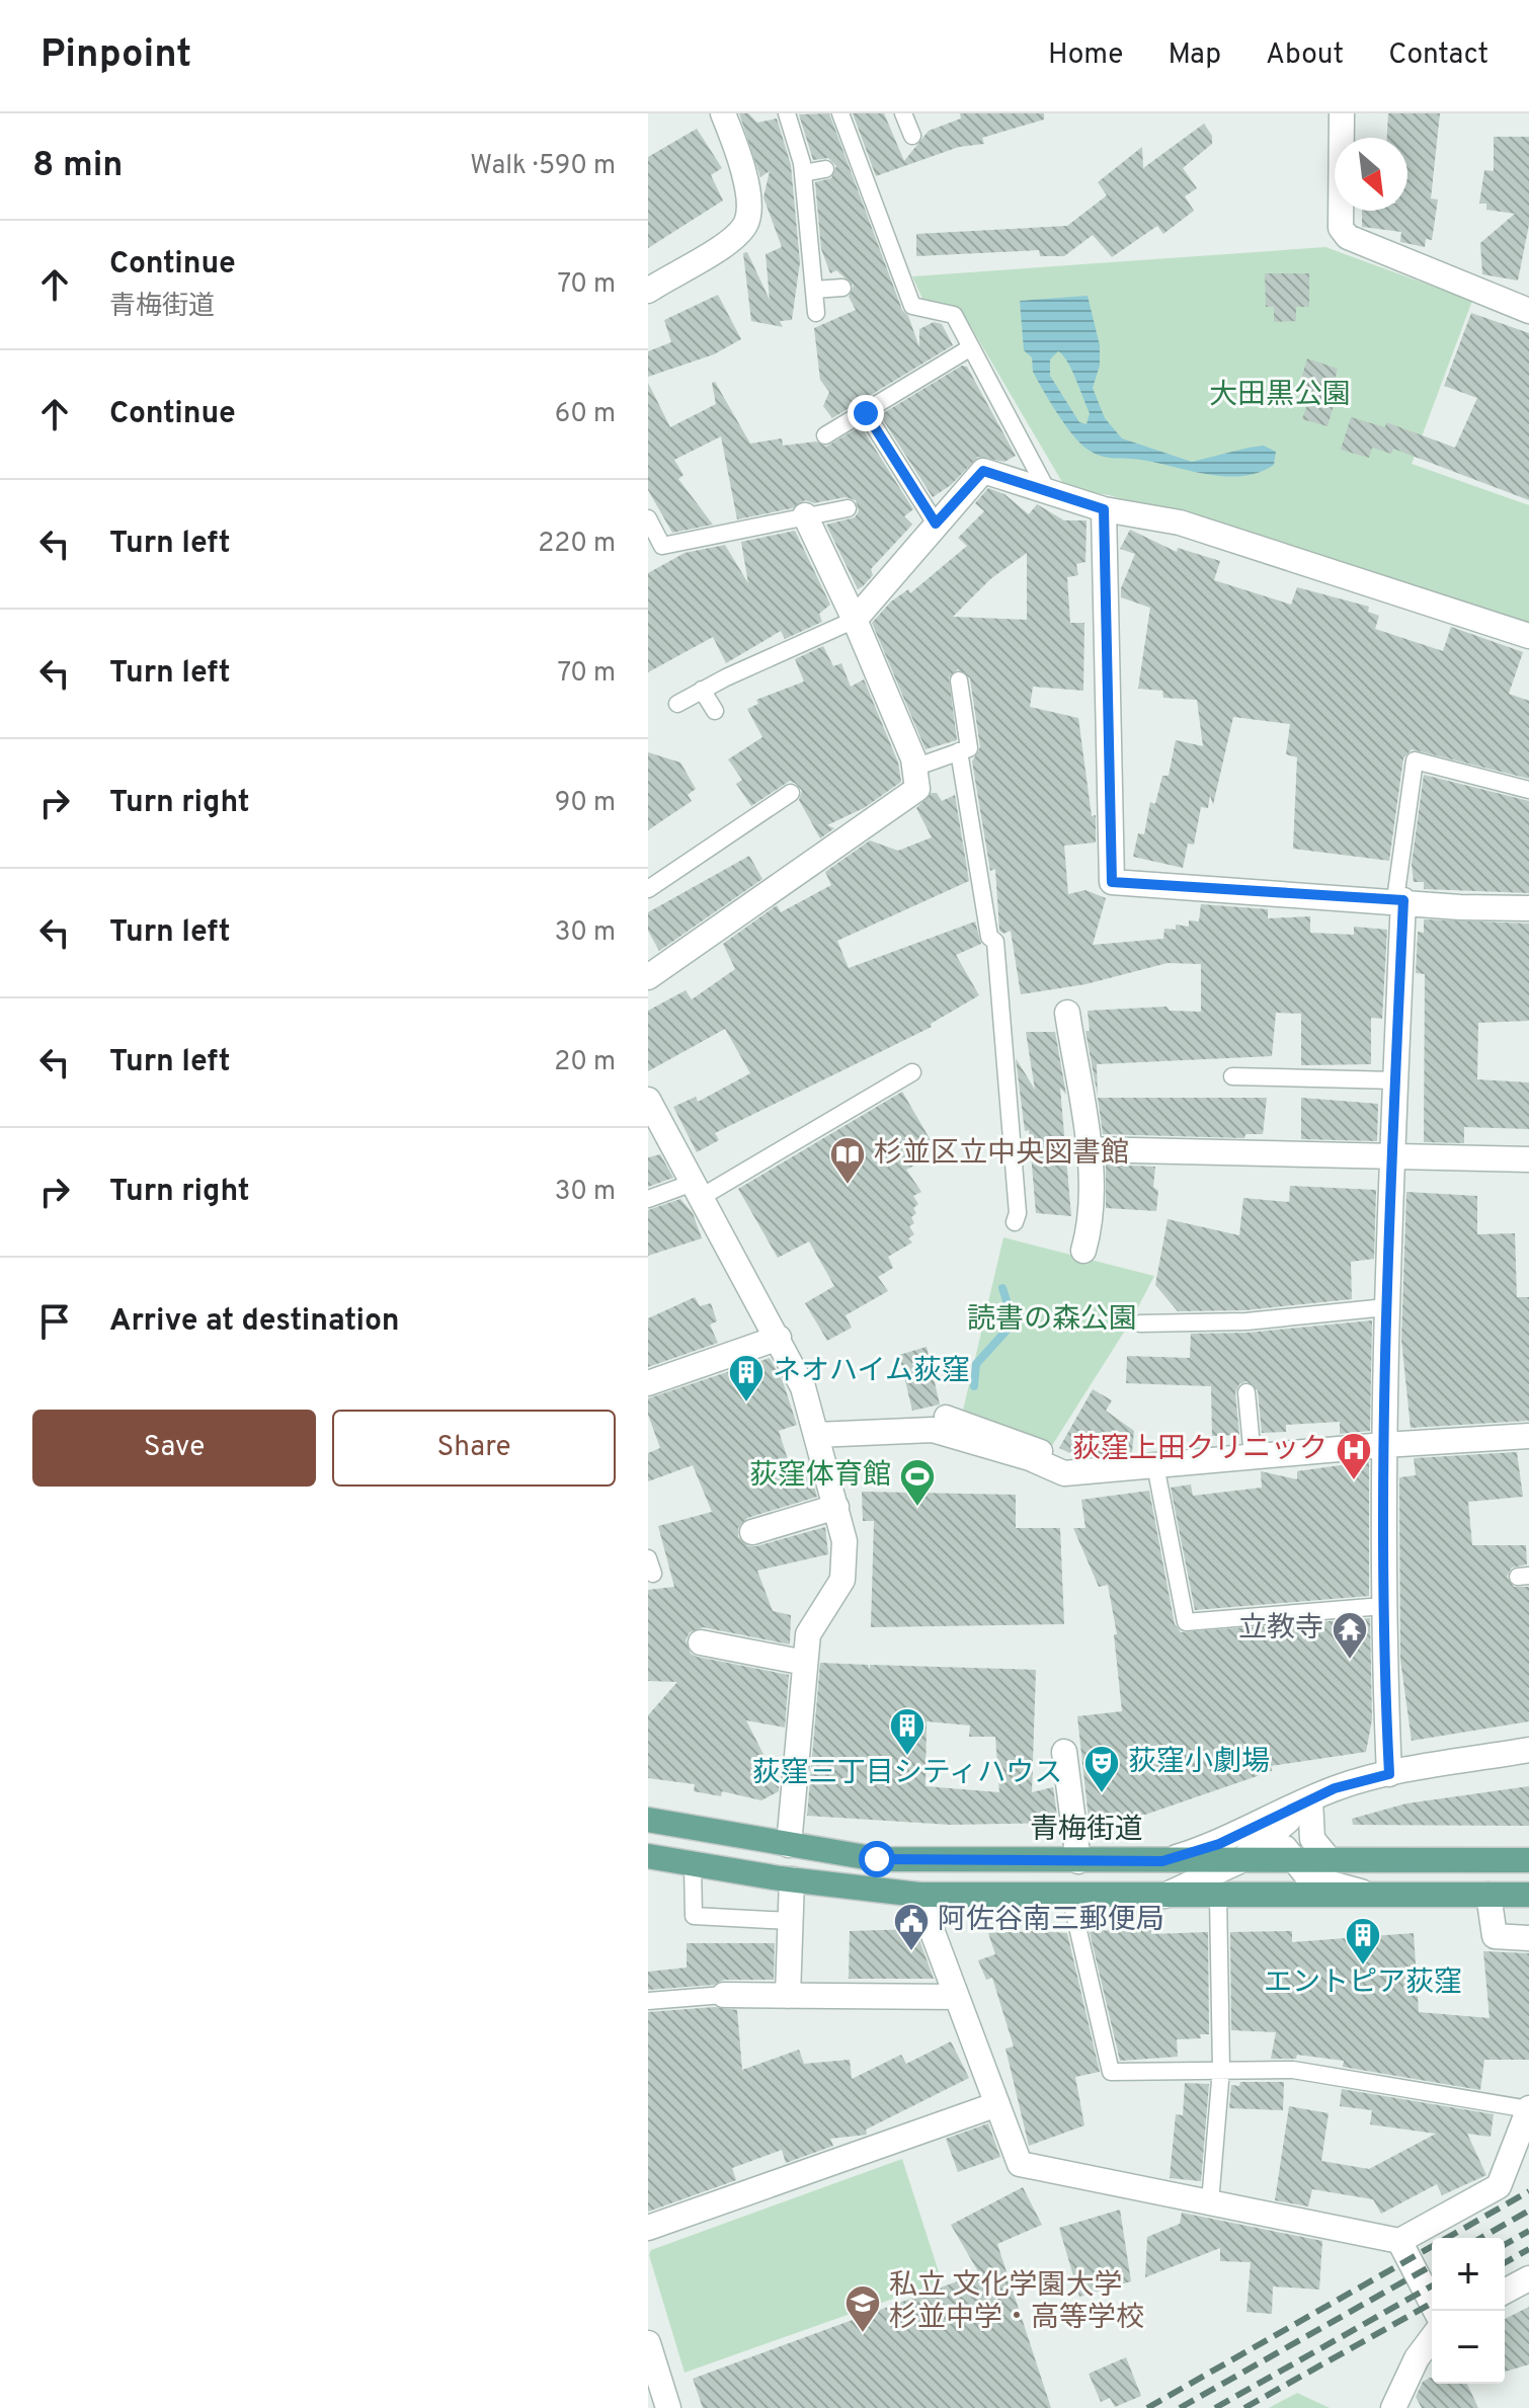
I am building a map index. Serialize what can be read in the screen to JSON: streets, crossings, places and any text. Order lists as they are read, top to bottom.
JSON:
{
  "streets": {
    "main road": ["青梅街道"]
  },
  "parks": ["大田黒公園", "読書の森公園"],
  "places": {
    "library": ["杉並区立中央図書館"],
    "building": ["ネオハイム荻窪", "荻窪三丁目シティハウス", "エントピア荻窪"],
    "hospital": ["荻窪上田クリニック"],
    "sports": ["荻窪体育館"],
    "temple": ["立教寺"],
    "theatre": ["荻窪小劇場"],
    "public building": ["阿佐谷南三郵便局"],
    "school or university": ["私立 文化学園大学 杉並中学・高等学校"]
  },
  "north": "bottom right",
  "page": {
    "header": "Pinpoint",
    "nav": [
      "Home",
      "Map",
      "About",
      "Contact"
    ],
    "heading": ["8 min", "Walk · 590 m"],
    "list": [
      ["Continue", "青梅街道", "70 m"],
      ["Continue", "60 m"],
      ["Turn left", "220 m"],
      ["Turn left", "70 m"],
      ["Turn right", "90 m"],
      ["Turn left", "30 m"],
      ["Turn left", "20 m"],
      ["Turn right", "30 m"],
      "Arrive at destination"
    ],
    "buttons": ["Save", "Share"],
    "map_buttons": ["+", "−"]
  }
}
